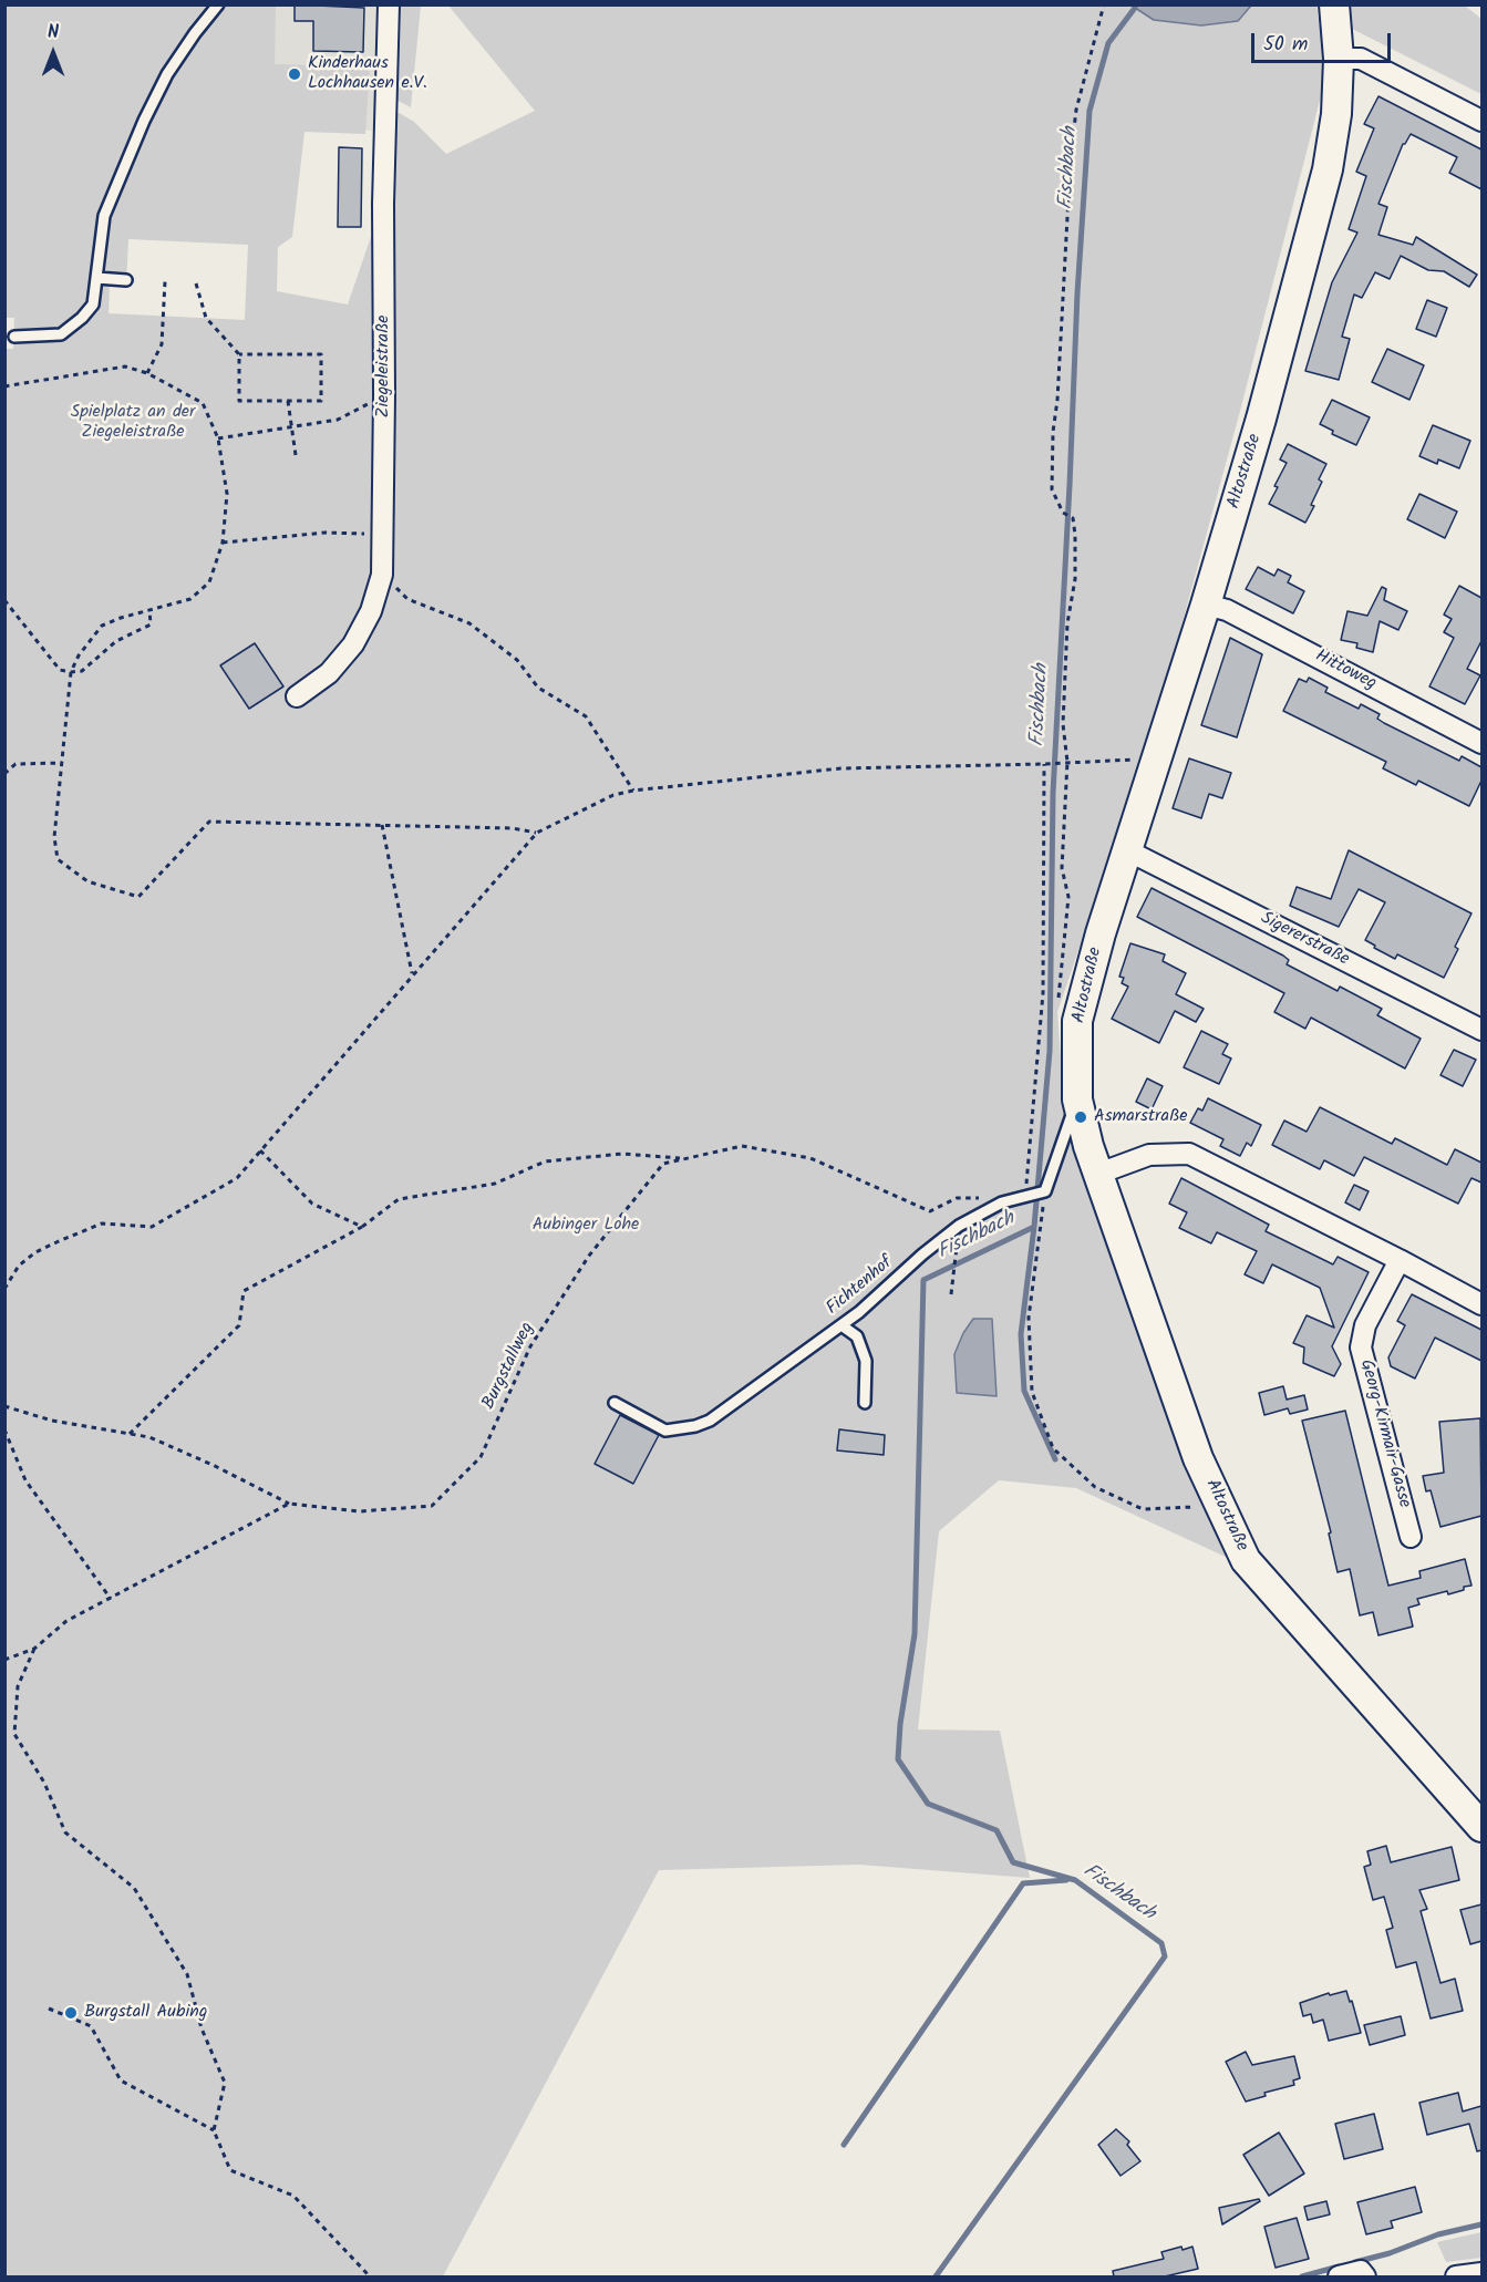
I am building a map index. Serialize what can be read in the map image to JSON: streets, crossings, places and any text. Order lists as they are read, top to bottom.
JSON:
{
  "streets": {
    "main road": ["Altostraße"],
    "street": [
      "Ziegeleistraße",
      "Hittoweg",
      "Sigererstraße",
      "Georg-Kirmair-Gasse"
    ],
    "lane": ["Fichtenhof"],
    "path": ["Burgstallweg"]
  },
  "crossings": [
    ["Altostraße", "Hittoweg"],
    ["Altostraße", "Sigererstraße"]
  ],
  "water": ["Fischbach"],
  "parks": ["Spielplatz an der Ziegeleistraße", "Aubinger Lohe"],
  "places": ["Kinderhaus Lochhausen e.V.", "Asmarstraße", "Burgstall Aubing"],
  "scale_bar": "50 m",
  "north": "top"
}
